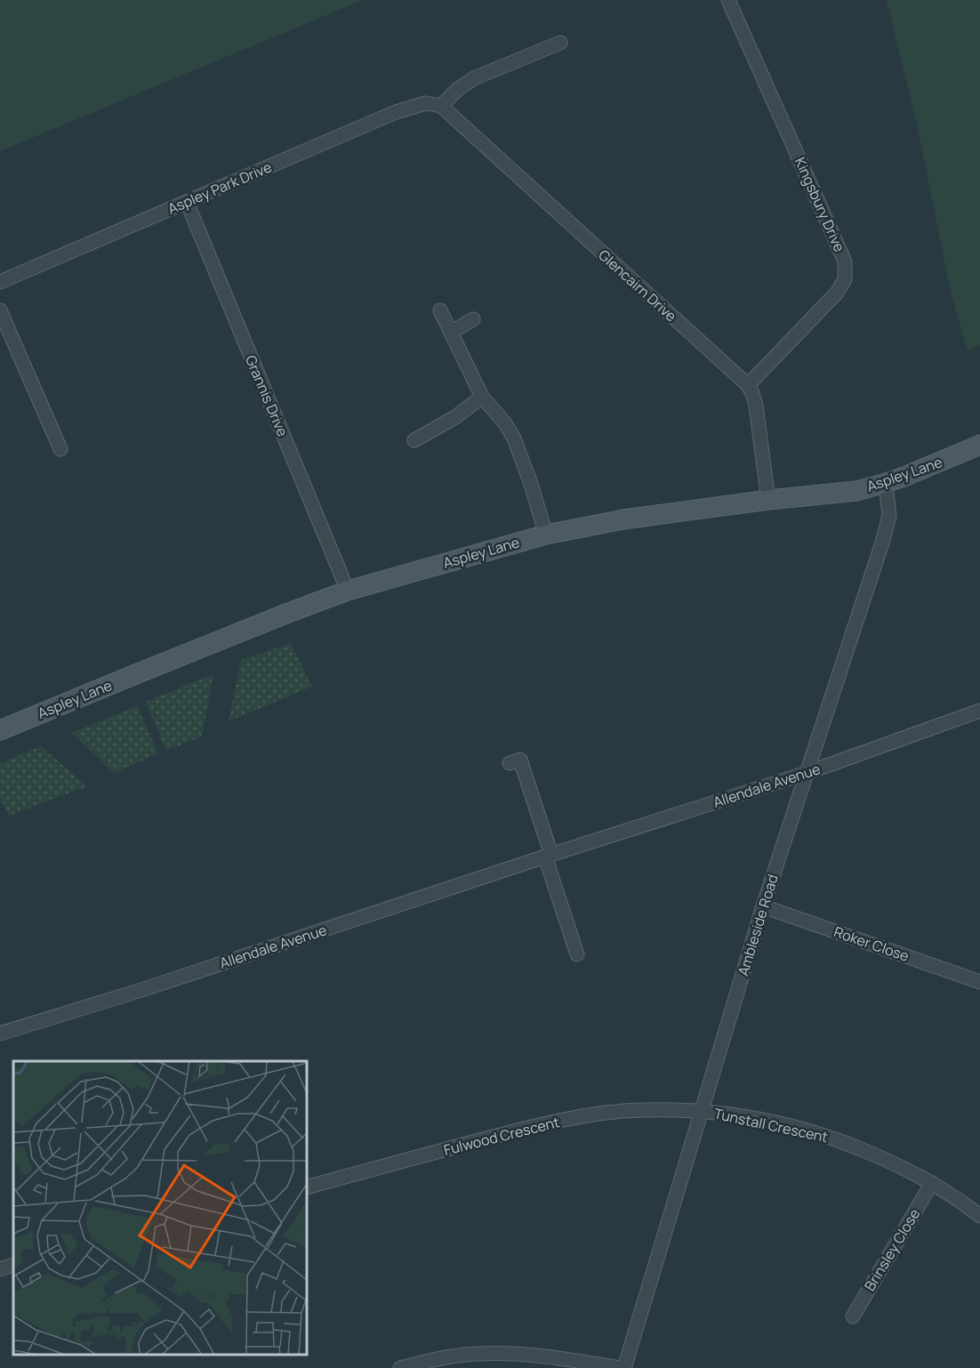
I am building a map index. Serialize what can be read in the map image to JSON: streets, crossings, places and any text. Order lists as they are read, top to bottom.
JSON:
{
  "streets": {
    "main road": ["Aspley Lane"],
    "street": [
      "Aspley Park Drive",
      "Kingsbury Drive",
      "Glencairn Drive",
      "Grannis Drive",
      "Allendale Avenue",
      "Ambleside Road",
      "Roker Close",
      "Tunstall Crescent",
      "Fulwood Crescent",
      "Brinsley Close"
    ]
  },
  "crossings": [
    ["Aspley Park Drive", "Glencairn Drive"],
    ["Aspley Park Drive", "Grannis Drive"],
    ["Kingsbury Drive", "Glencairn Drive"],
    ["Glencairn Drive", "Aspley Lane"],
    ["Grannis Drive", "Aspley Lane"],
    ["Aspley Lane", "Ambleside Road"],
    ["Allendale Avenue", "Ambleside Road"],
    ["Ambleside Road", "Roker Close"],
    ["Ambleside Road", "Tunstall Crescent"],
    ["Ambleside Road", "Fulwood Crescent"],
    ["Tunstall Crescent", "Fulwood Crescent"],
    ["Tunstall Crescent", "Brinsley Close"]
  ]
}
